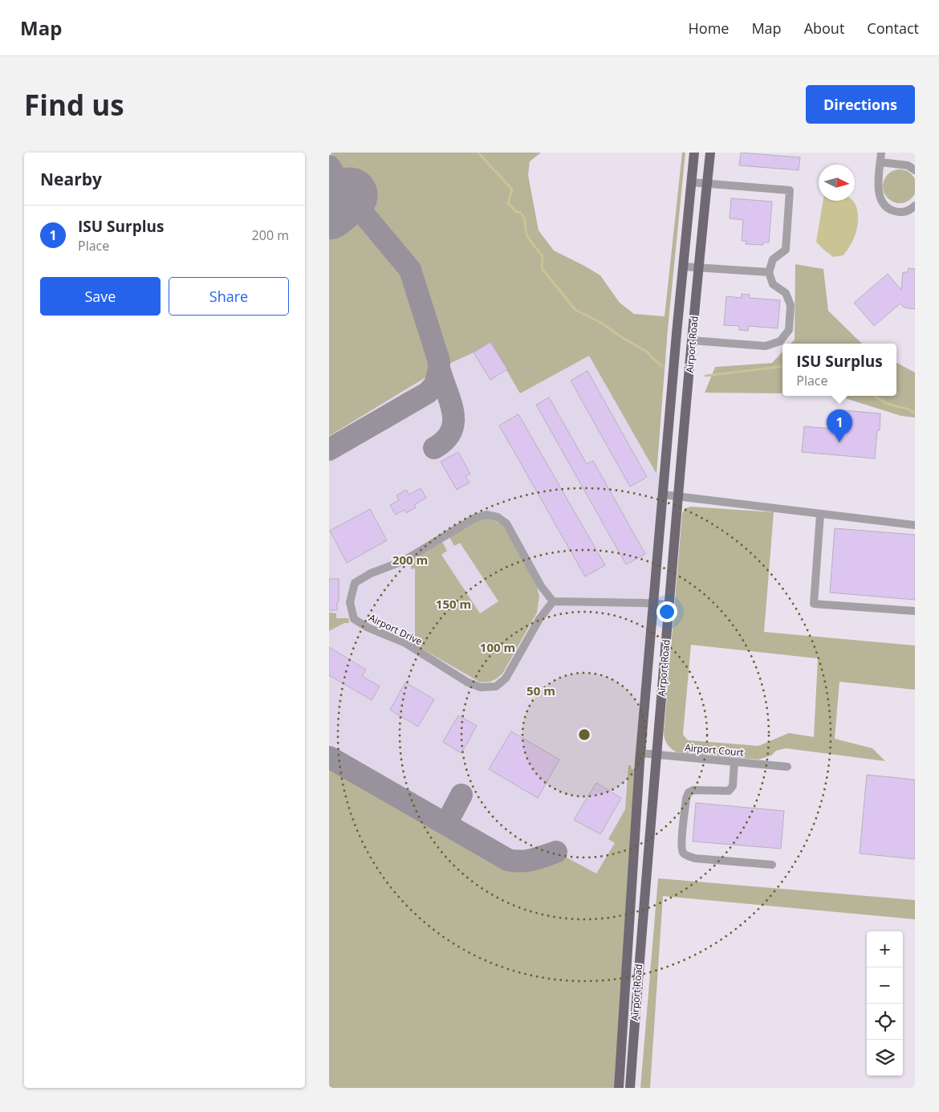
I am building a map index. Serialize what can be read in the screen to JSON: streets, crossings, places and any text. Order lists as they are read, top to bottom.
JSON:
{
  "streets": {
    "main road": ["Airport Road"],
    "street": ["Airport Drive", "Airport Court"]
  },
  "crossings": [
    ["Airport Road", "Airport Court"]
  ],
  "north": "right",
  "page": {
    "header": "Map",
    "nav": [
      "Home",
      "Map",
      "About",
      "Contact"
    ],
    "buttons": [
      "Directions",
      ["Save", "Share"]
    ],
    "title": "Find us",
    "heading": "Nearby",
    "list": [
      {
        "mark": "1",
        "name": "ISU Surplus",
        "note": "Place",
        "value": "200 m"
      }
    ],
    "popup": ["ISU Surplus", "Place"],
    "pins": "1",
    "map_buttons": ["+", "−"]
  },
  "rings": [
    "200 m",
    "150 m",
    "100 m",
    "50 m"
  ]
}
